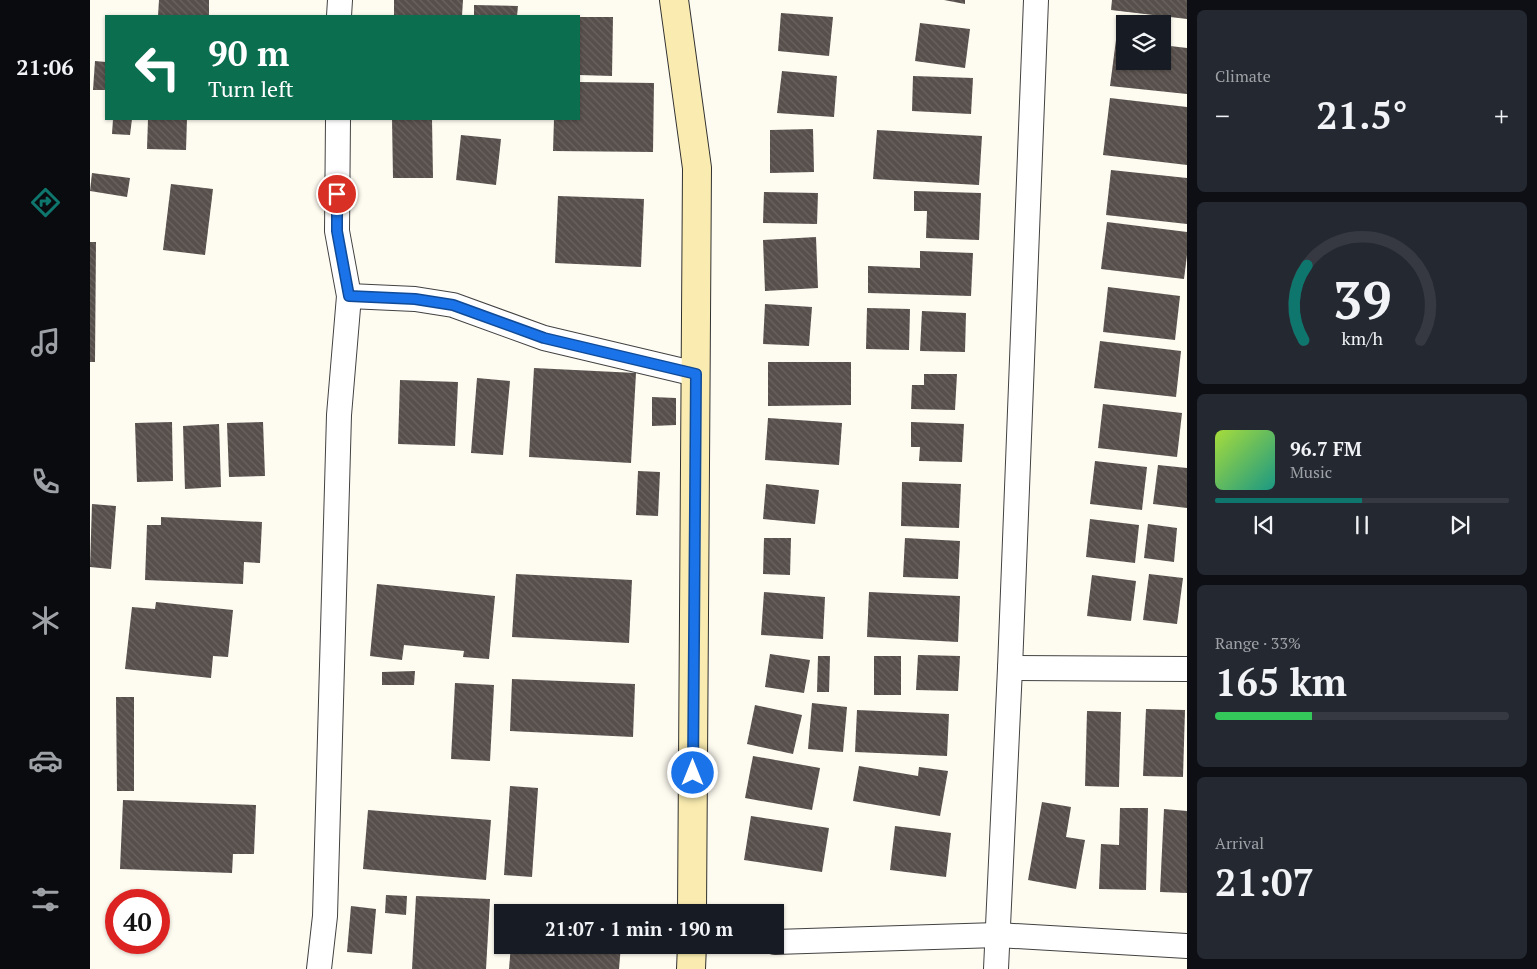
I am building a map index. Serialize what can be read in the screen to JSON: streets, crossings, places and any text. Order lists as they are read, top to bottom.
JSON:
{
  "page": {
    "tabs": "21:06",
    "tile": [
      "Climate",
      ["Range · 33%", "165 km"],
      ["Arrival", "21:07"]
    ],
    "turn": ["90 m", "Turn left"],
    "heat": ["−", "21.5°", "+"],
    "song": ["96.7 FM", "Music"],
    "limit": "40",
    "trip": "21:07 · 1 min · 190 m",
    "gauge": ["39", "km/h"]
  }
}
